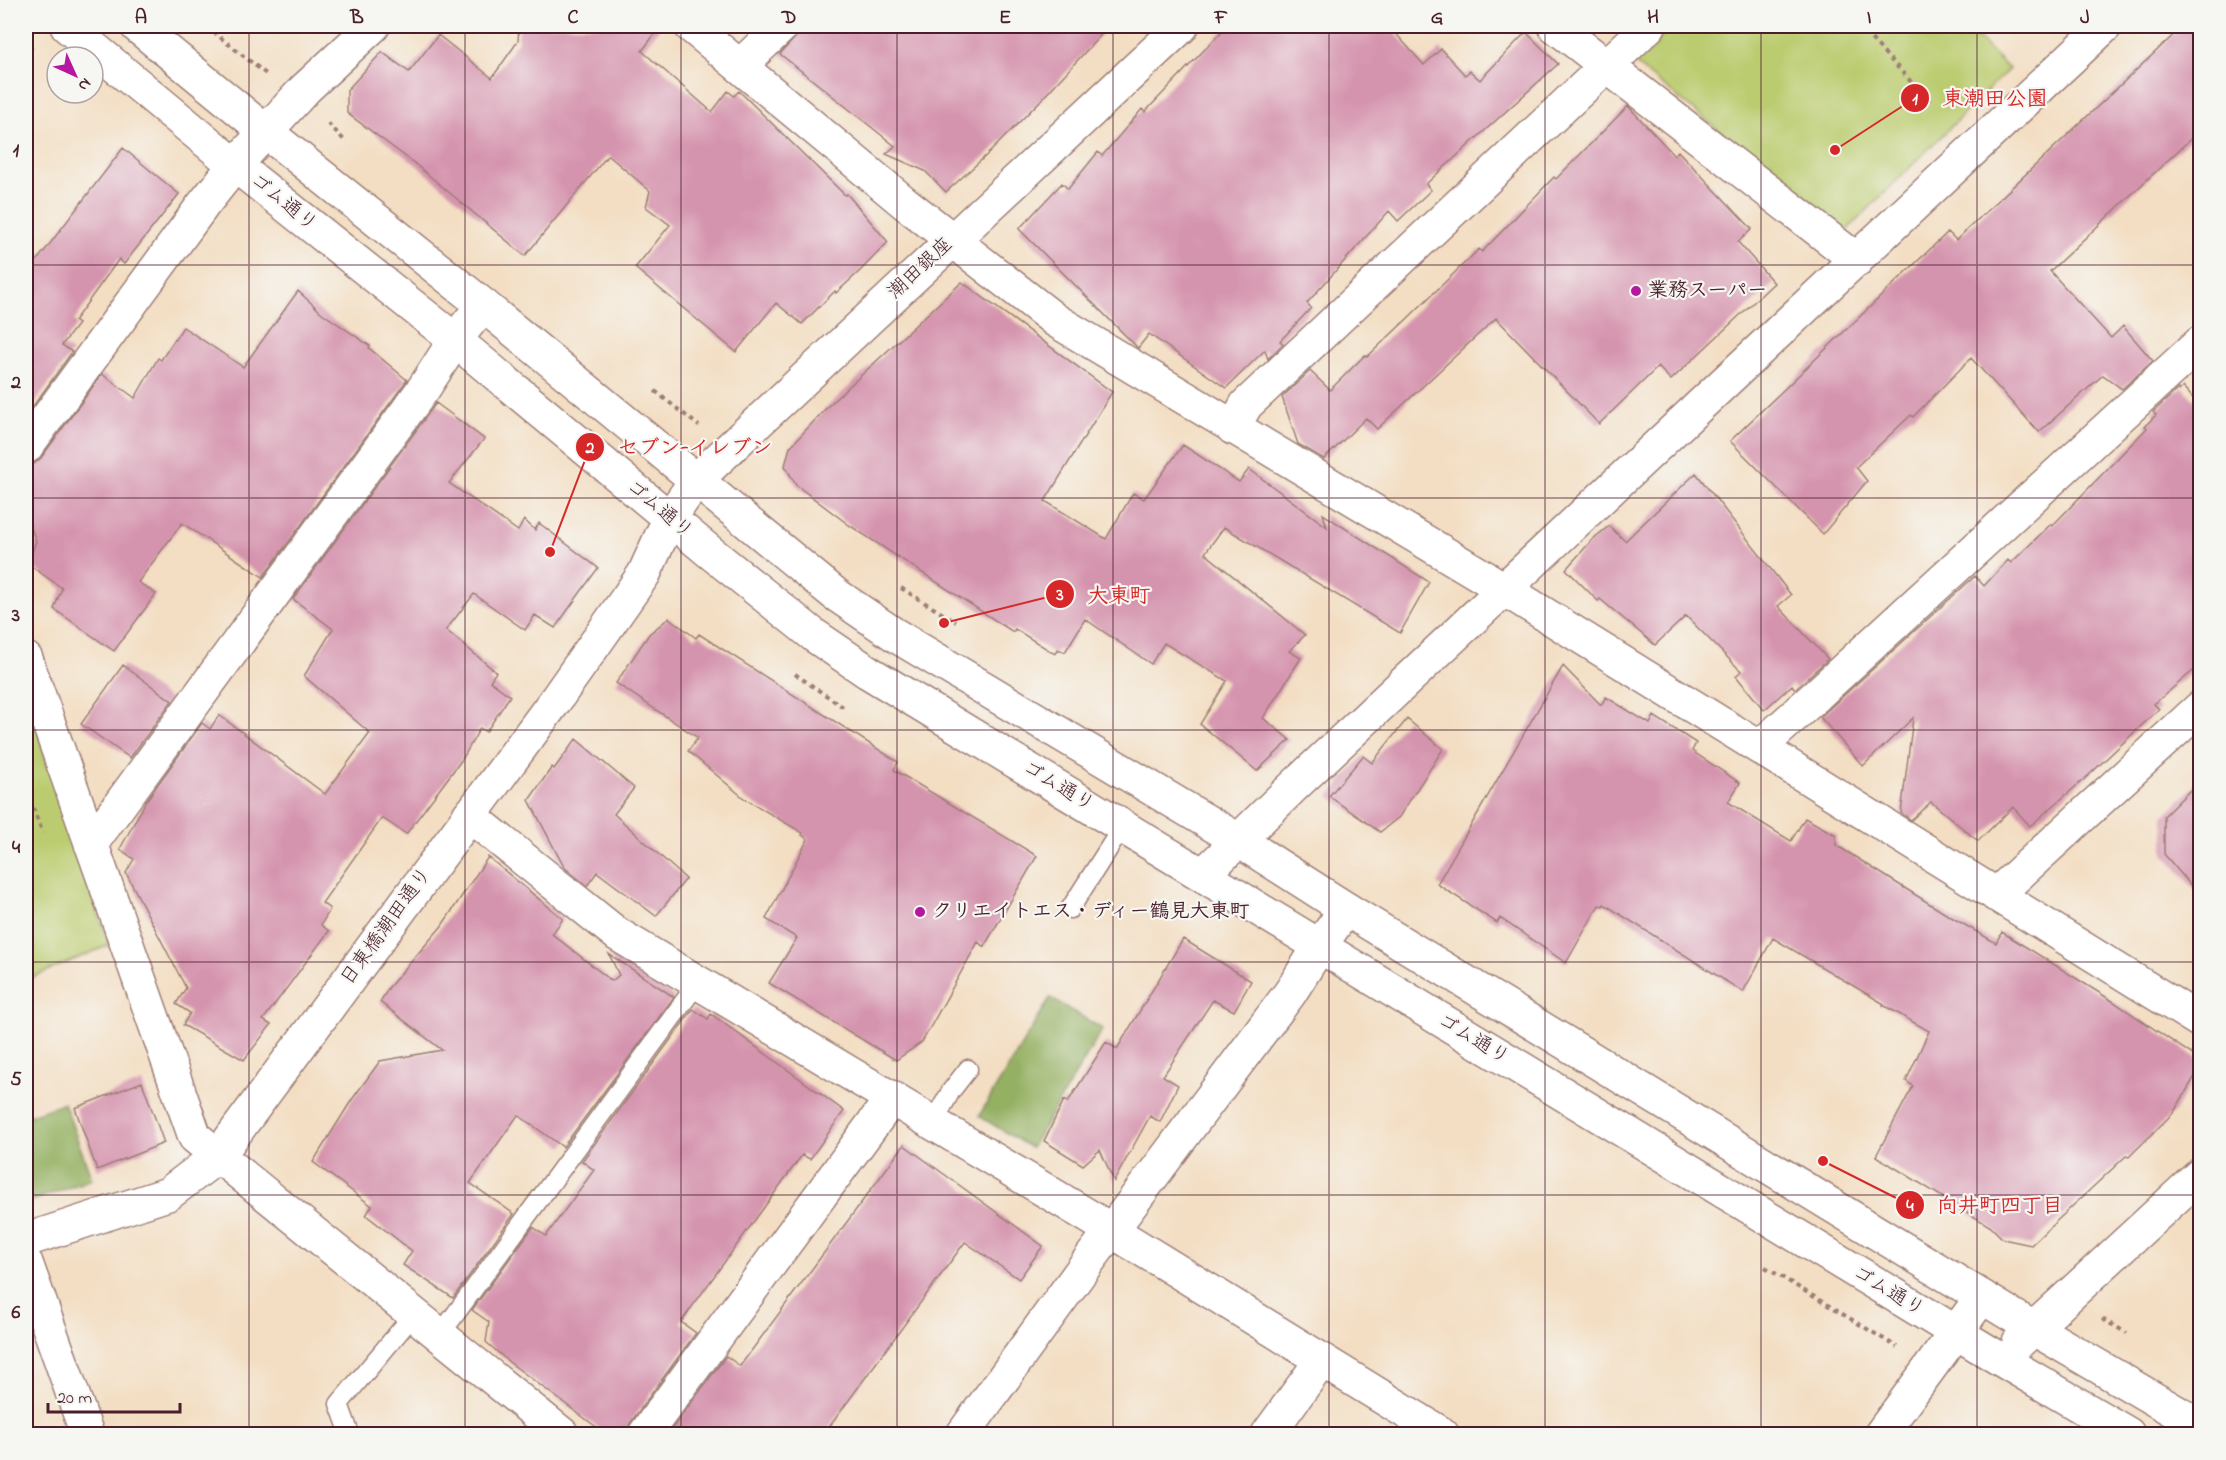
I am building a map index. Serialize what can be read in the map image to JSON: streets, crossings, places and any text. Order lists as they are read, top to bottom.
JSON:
{
  "streets": {
    "street": ["ゴム通り", "潮田銀座", "日東橋潮田通り"]
  },
  "crossings": [
    ["ゴム通り", "潮田銀座"],
    ["ゴム通り", "日東橋潮田通り"],
    ["潮田銀座", "日東橋潮田通り"]
  ],
  "places": [
    "東潮田公園",
    "業務スーパー",
    "セブン-イレブン",
    "大東町",
    "クリエイトエス・ディー鶴見大東町",
    "向井町四丁目"
  ],
  "scale_bar": "20 m",
  "north": "bottom right",
  "grid": {
    "columns": [
      "A",
      "B",
      "C",
      "D",
      "E",
      "F",
      "G",
      "H",
      "I",
      "J"
    ],
    "rows": [
      "1",
      "2",
      "3",
      "4",
      "5",
      "6"
    ]
  }
}
